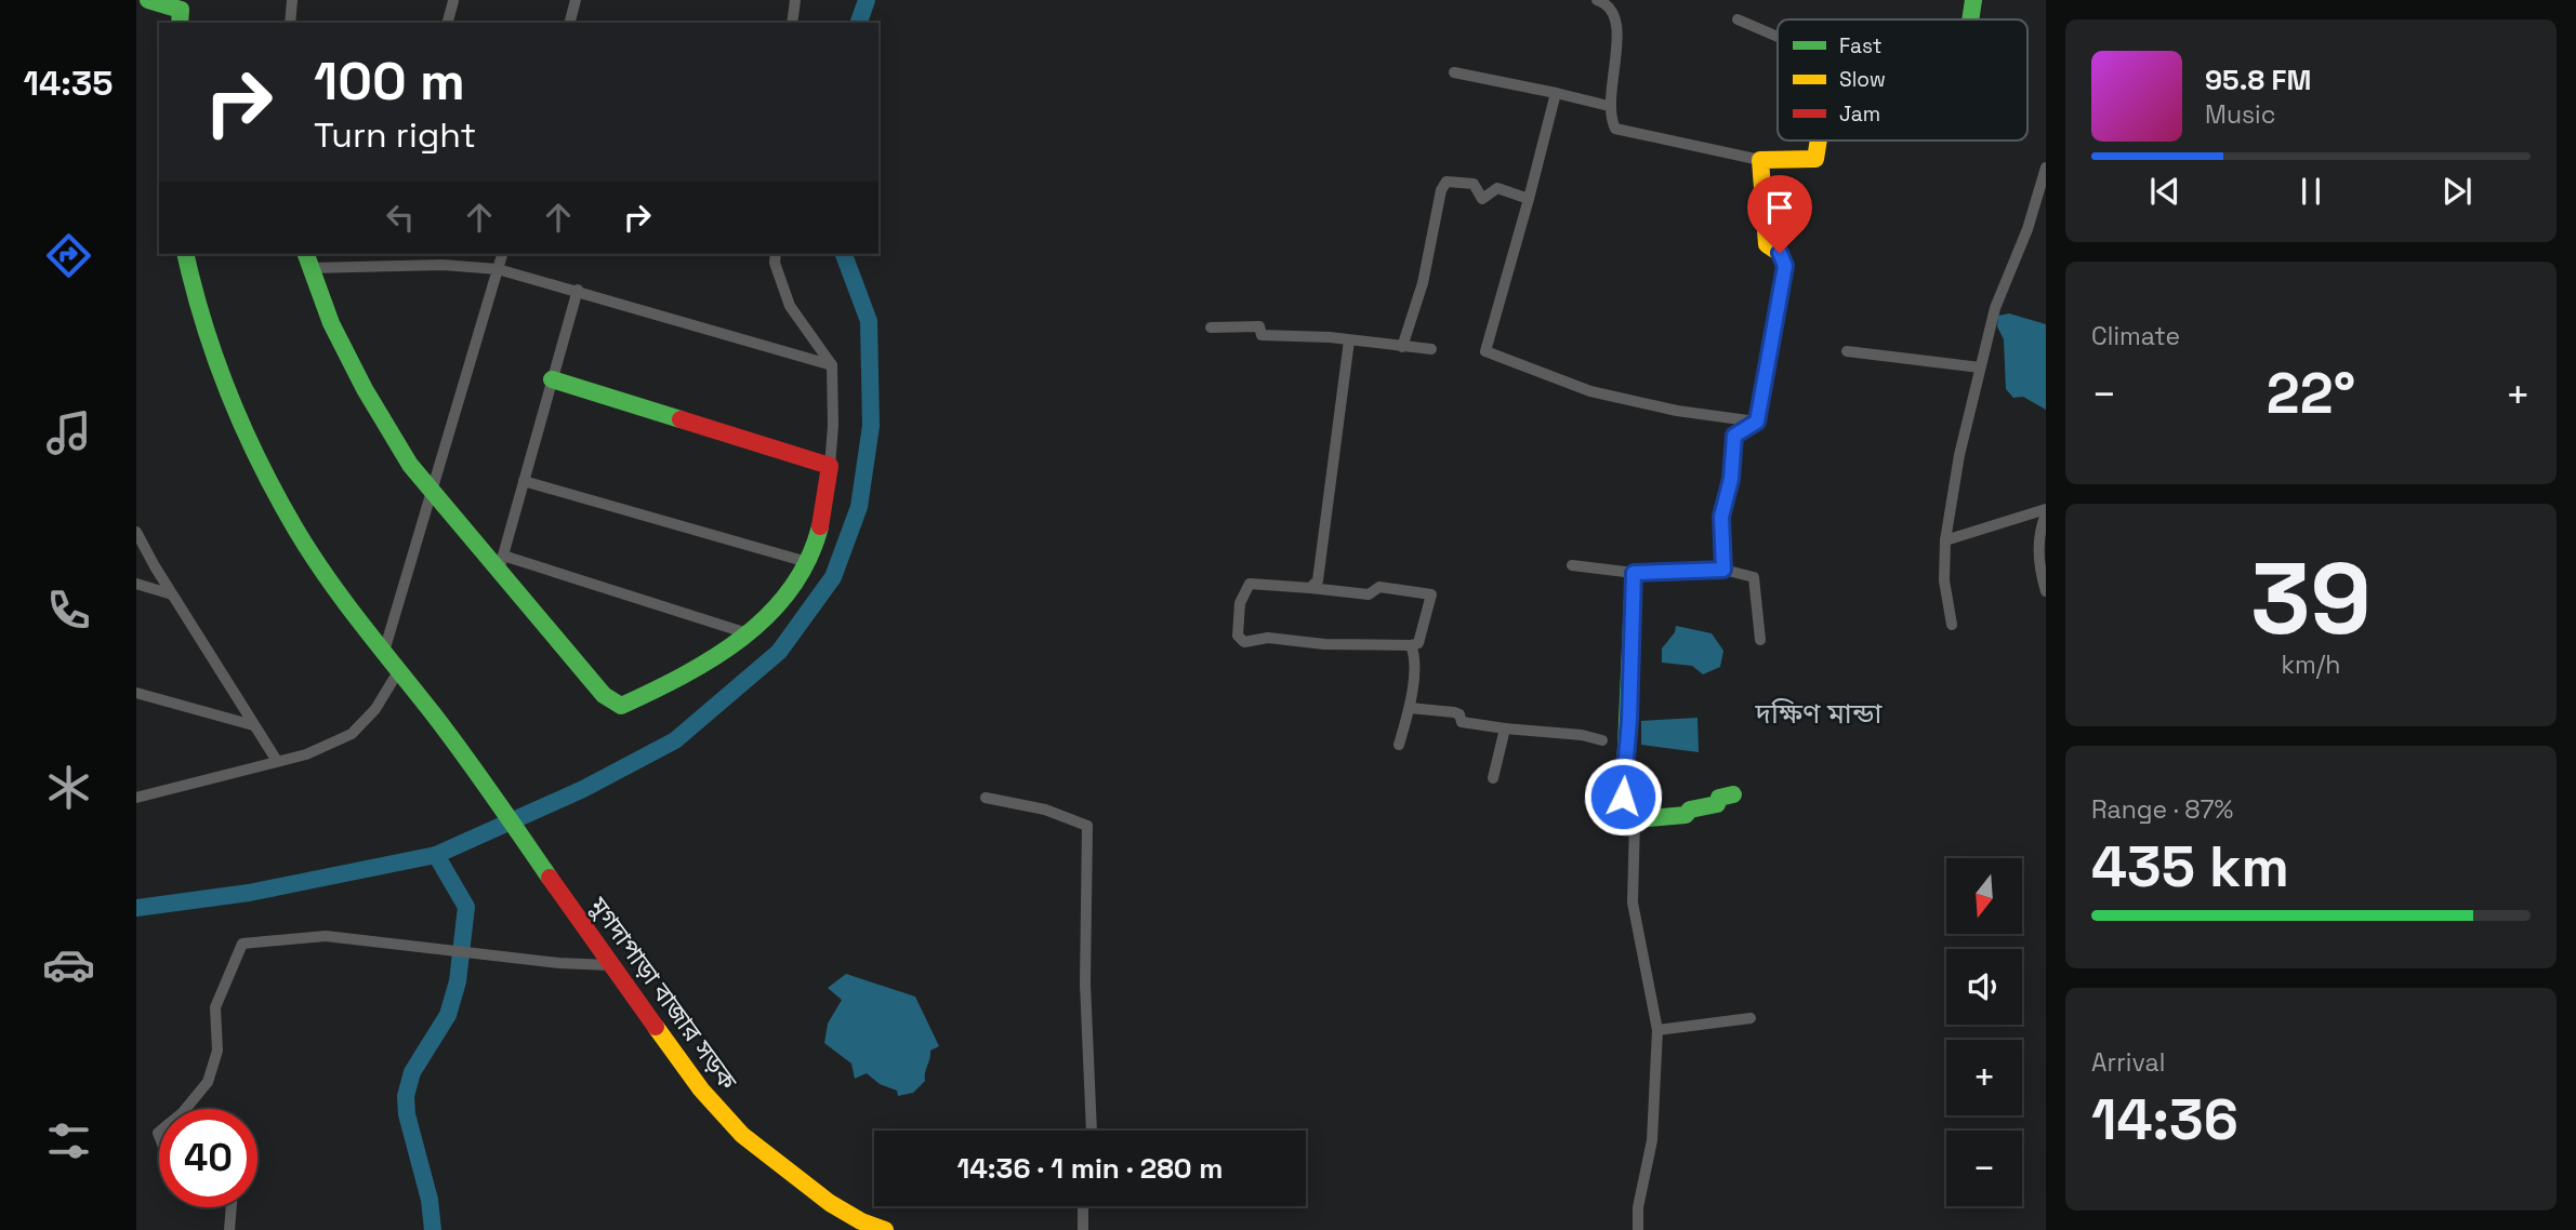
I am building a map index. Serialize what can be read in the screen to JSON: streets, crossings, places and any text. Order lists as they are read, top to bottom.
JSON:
{
  "streets": {
    "street": ["মুগদাপাড়া বাজার সড়ক"]
  },
  "districts": ["দক্ষিণ মান্ডা"],
  "legend": ["Fast", "Slow", "Jam"],
  "north": "bottom",
  "page": {
    "tabs": "14:35",
    "turn": ["100 m", "Turn right"],
    "song": ["95.8 FM", "Music"],
    "tile": [
      "Climate",
      ["39", "km/h"],
      ["Range · 87%", "435 km"],
      ["Arrival", "14:36"]
    ],
    "heat": ["−", "22°", "+"],
    "map_buttons": ["+", "−"],
    "limit": "40",
    "trip": "14:36 · 1 min · 280 m"
  }
}
